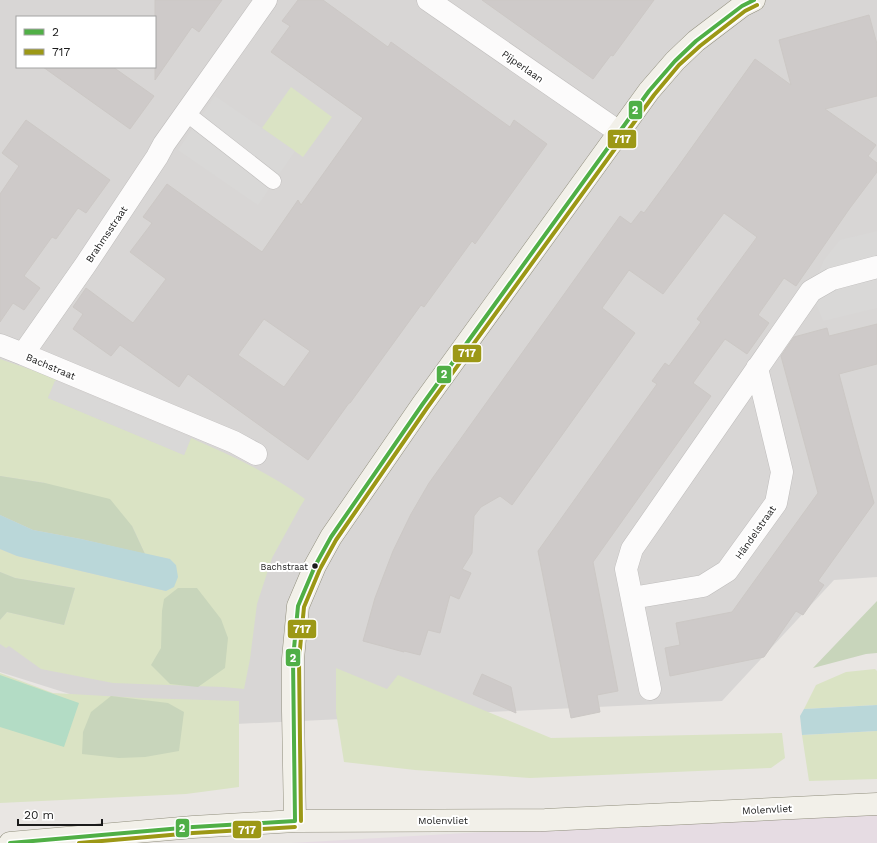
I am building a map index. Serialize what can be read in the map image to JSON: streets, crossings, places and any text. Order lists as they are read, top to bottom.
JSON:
{
  "streets": {
    "street": [
      "Pijperlaan",
      "Brahmsstraat",
      "Bachstraat",
      "Händelstraat",
      "Molenvliet"
    ]
  },
  "crossings": [
    ["Brahmsstraat", "Bachstraat"]
  ],
  "places": ["Bachstraat"],
  "lines": ["transit line 2", "transit line 717"],
  "legend": ["2", "717"],
  "scale_bar": "20 m"
}
